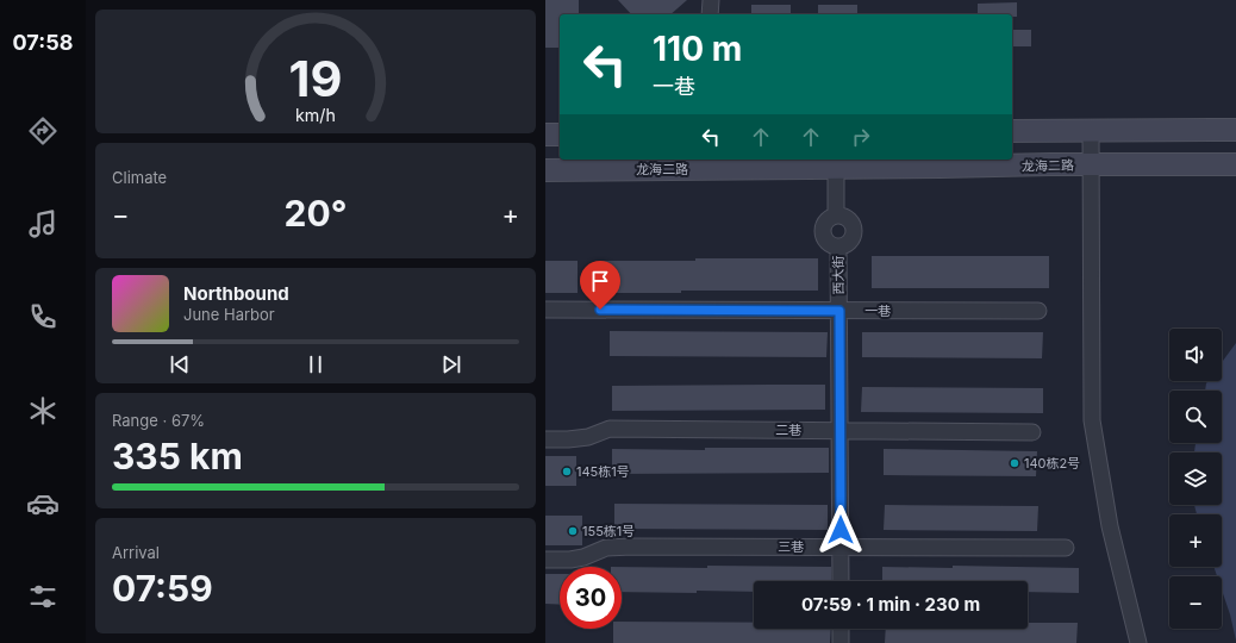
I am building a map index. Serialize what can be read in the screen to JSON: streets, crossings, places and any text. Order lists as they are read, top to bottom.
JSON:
{
  "streets": {
    "main road": ["龙海二路"],
    "street": [
      "西大街",
      "一巷",
      "二巷",
      "三巷"
    ]
  },
  "crossings": [
    ["西大街", "一巷"],
    ["西大街", "二巷"],
    ["西大街", "三巷"]
  ],
  "places": ["140栋2号", "145栋1号", "155栋1号"],
  "page": {
    "tabs": "07:58",
    "turn": ["110 m", "一巷"],
    "tile": [
      "Climate",
      ["Range · 67%", "335 km"],
      ["Arrival", "07:59"]
    ],
    "heat": ["−", "20°", "+"],
    "song": ["Northbound", "June Harbor"],
    "map_buttons": ["+", "−"],
    "limit": "30",
    "trip": "07:59 · 1 min · 230 m",
    "gauge": ["19", "km/h"]
  }
}
